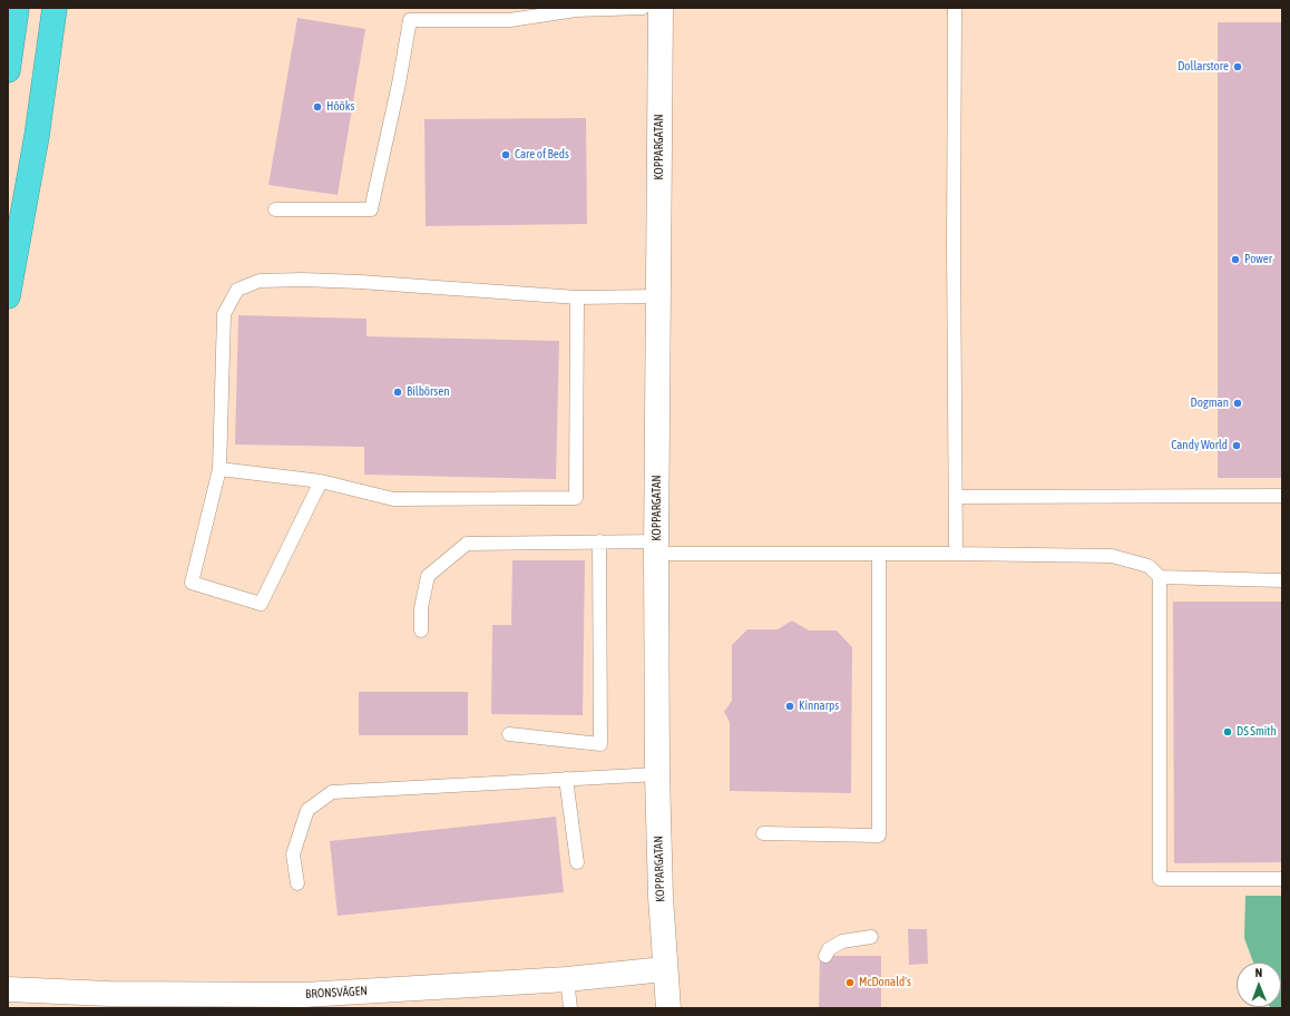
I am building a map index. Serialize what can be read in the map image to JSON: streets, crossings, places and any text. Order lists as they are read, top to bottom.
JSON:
{
  "streets": {
    "street": ["KOPPARGATAN", "BRONSVÄGEN"]
  },
  "crossings": [
    ["KOPPARGATAN", "BRONSVÄGEN"]
  ],
  "places": [
    "Dollarstore",
    "Hööks",
    "Care of Beds",
    "Power",
    "Bilbörsen",
    "Dogman",
    "Candy World",
    "Kinnarps",
    "DS Smith",
    "McDonald's"
  ],
  "north": "top"
}
